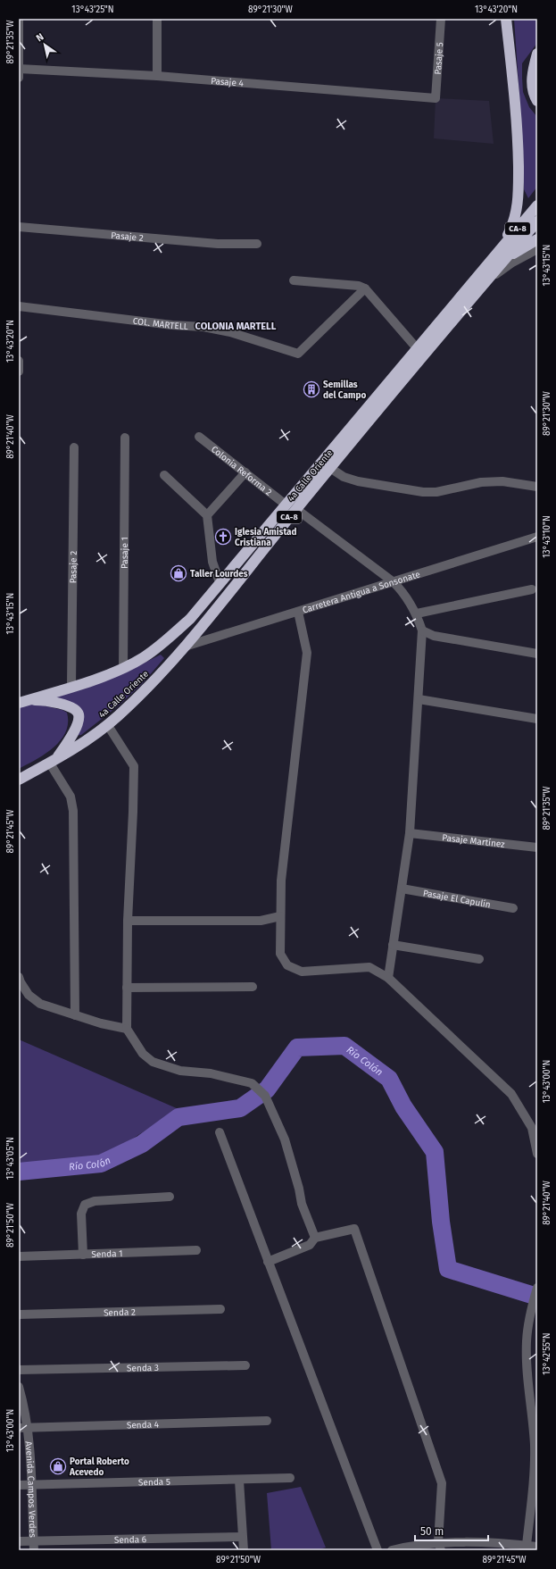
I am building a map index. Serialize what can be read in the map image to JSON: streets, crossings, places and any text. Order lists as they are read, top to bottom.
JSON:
{
  "streets": {
    "highway": ["CA-8", "4a Calle Oriente"],
    "street": [
      "Pasaje 5",
      "Pasaje 4",
      "Pasaje 2",
      "COL. MARTELL",
      "Colonia Reforma 2",
      "Pasaje 1",
      "Carretera Antigua a Sonsonate",
      "Pasaje Martínez",
      "Pasaje El Capulín",
      "Senda 1",
      "Senda 2",
      "Senda 3",
      "Senda 4",
      "Senda 5",
      "Avenida Campos Verdes",
      "Senda 6"
    ]
  },
  "crossings": [
    ["Pasaje 5", "Pasaje 4"],
    ["Pasaje 2", "4a Calle Oriente"],
    ["Colonia Reforma 2", "4a Calle Oriente"],
    ["4a Calle Oriente", "Pasaje 1"],
    ["4a Calle Oriente", "Carretera Antigua a Sonsonate"],
    ["Senda 4", "Avenida Campos Verdes"],
    ["Senda 5", "Avenida Campos Verdes"],
    ["Avenida Campos Verdes", "Senda 6"]
  ],
  "districts": ["COLONIA MARTELL"],
  "water": ["Río Colón"],
  "places": {
    "building": ["Semillas del Campo"],
    "church": ["Iglesia Amistad Cristiana"],
    "shop": ["Taller Lourdes", "Portal Roberto Acevedo"]
  },
  "scale_bar": "50 m",
  "north": "top left",
  "coordinates": [
    "13°43'25\"N",
    "89°21'30\"W",
    "13°43'20\"N",
    "89°21'35\"W",
    "13°43'15\"N",
    "89°21'40\"W",
    "13°43'10\"N",
    "89°21'45\"W",
    "13°43'00\"N",
    "13°43'05\"N",
    "89°21'50\"W",
    "13°42'55\"N"
  ]
}
